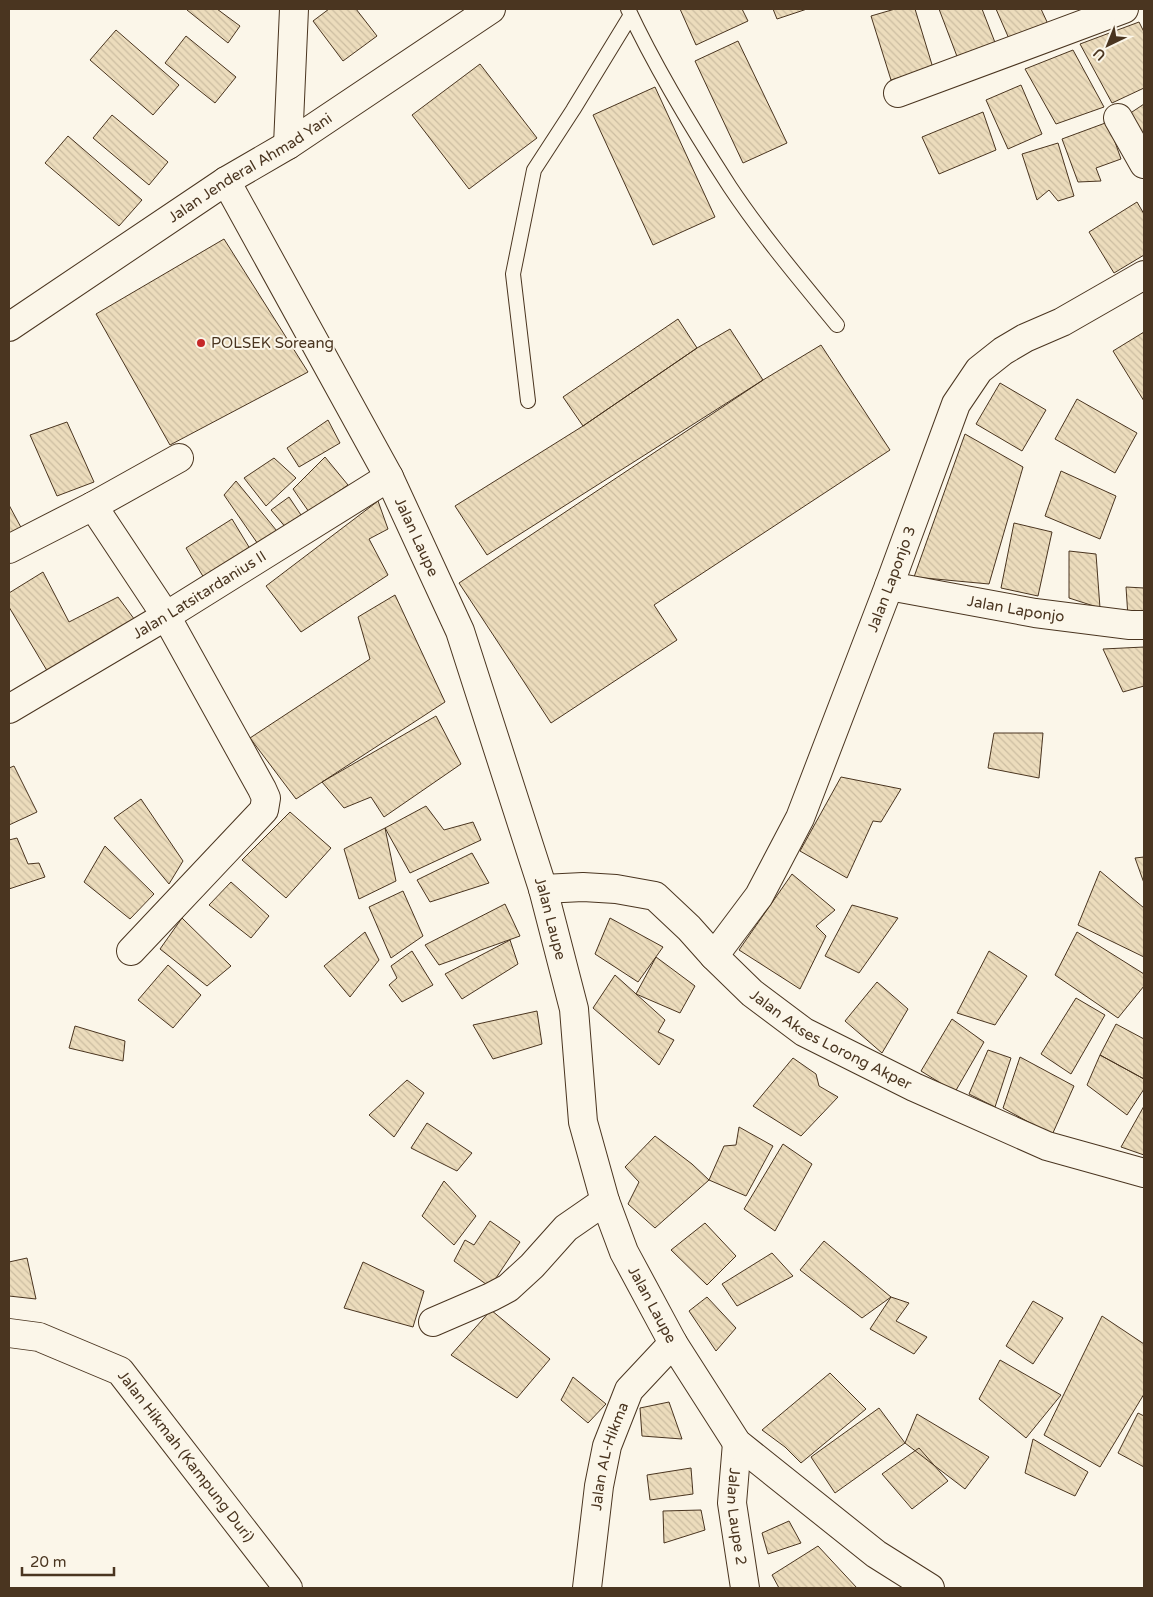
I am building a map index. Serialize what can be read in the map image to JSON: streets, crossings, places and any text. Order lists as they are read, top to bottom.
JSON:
{
  "streets": {
    "main road": [
      "Jalan Jenderal Ahmad Yani",
      "Jalan Laupe",
      "Jalan Laponjo 3",
      "Jalan Latsitardanius II",
      "Jalan Laponjo",
      "Jalan Akses Lorong Akper",
      "Jalan AL-Hikma",
      "Jalan Hikmah (Kampung Duri)",
      "Jalan Laupe 2"
    ]
  },
  "crossings": [
    ["Jalan Jenderal Ahmad Yani", "Jalan Laupe"],
    ["Jalan Laupe", "Jalan Latsitardanius II"],
    ["Jalan Laupe", "Jalan Akses Lorong Akper"],
    ["Jalan Laupe", "Jalan AL-Hikma"],
    ["Jalan Laupe", "Jalan Laupe 2"],
    ["Jalan Laponjo 3", "Jalan Laponjo"],
    ["Jalan Laponjo 3", "Jalan Akses Lorong Akper"]
  ],
  "places": ["POLSEK Soreang"],
  "scale_bar": "20 m",
  "north": "bottom left"
}
